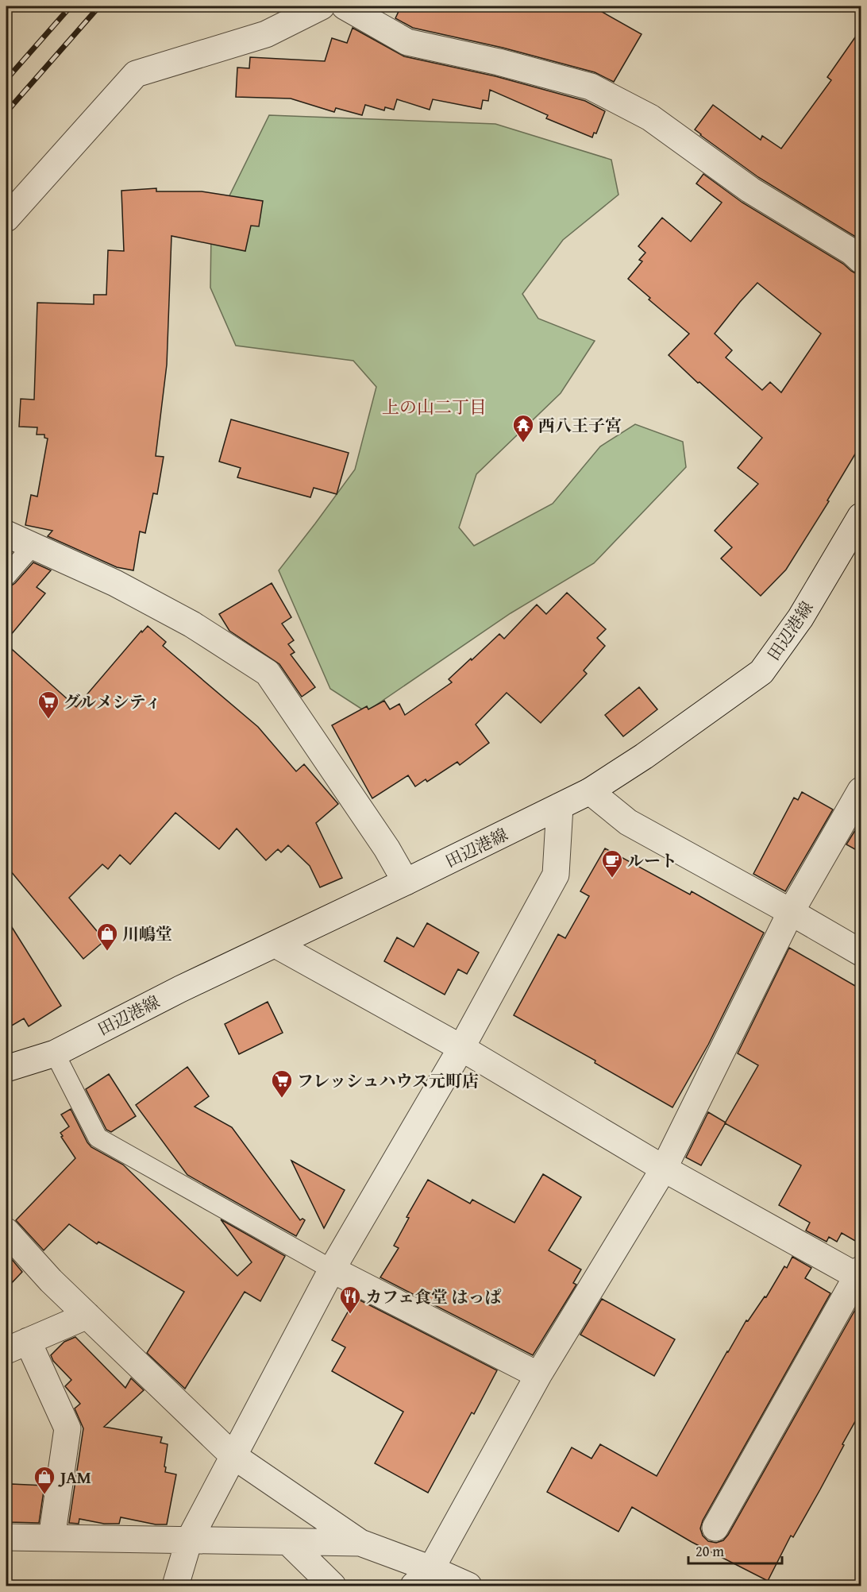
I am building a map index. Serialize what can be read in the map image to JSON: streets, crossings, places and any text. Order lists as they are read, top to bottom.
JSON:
{
  "streets": {
    "street": ["田辺港線"]
  },
  "districts": ["上の山二丁目"],
  "places": {
    "temple": ["西八王子宮"],
    "supermarket": ["グルメシティ", "フレッシュハウス元町店"],
    "cafe": ["ルート"],
    "shop": ["川嶋堂", "JAM"],
    "restaurant": ["カフェ食堂 はっぱ"]
  },
  "scale_bar": "20 m"
}
